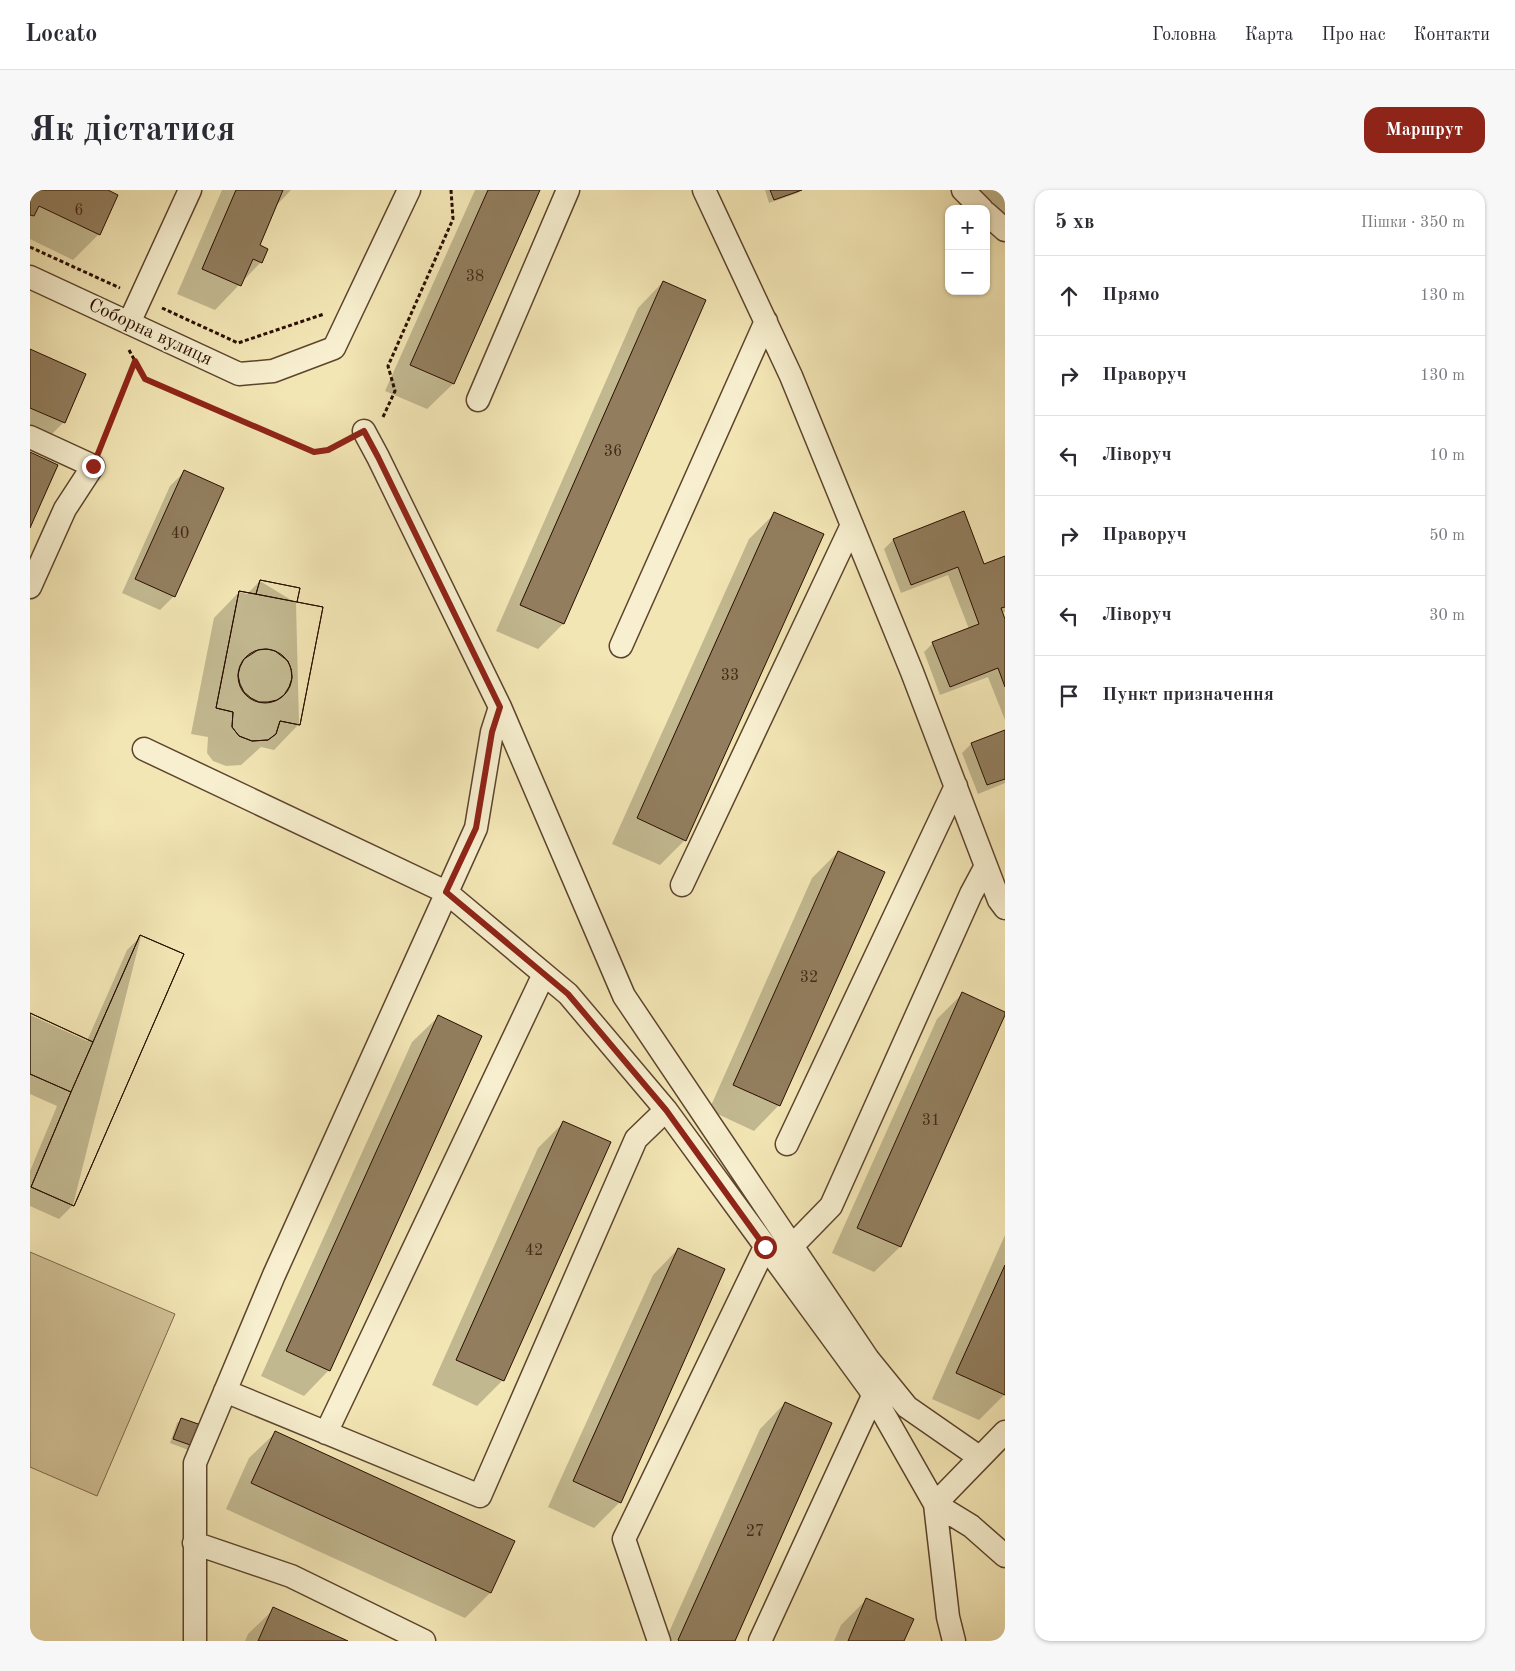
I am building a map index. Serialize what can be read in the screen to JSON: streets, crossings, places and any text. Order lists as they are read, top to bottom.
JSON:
{
  "streets": {
    "street": ["Соборна вулиця"]
  },
  "house_numbers": [
    "6",
    "38",
    "36",
    "40",
    "33",
    "32",
    "31",
    "42",
    "27"
  ],
  "page": {
    "header": "Locato",
    "nav": [
      "Головна",
      "Карта",
      "Про нас",
      "Контакти"
    ],
    "buttons": "Маршрут",
    "title": "Як дістатися",
    "heading": ["5 хв", "Пішки · 350 m"],
    "map_buttons": ["+", "−"],
    "list": [
      ["Прямо", "130 m"],
      ["Праворуч", "130 m"],
      ["Ліворуч", "10 m"],
      ["Праворуч", "50 m"],
      ["Ліворуч", "30 m"],
      "Пункт призначення"
    ]
  }
}
